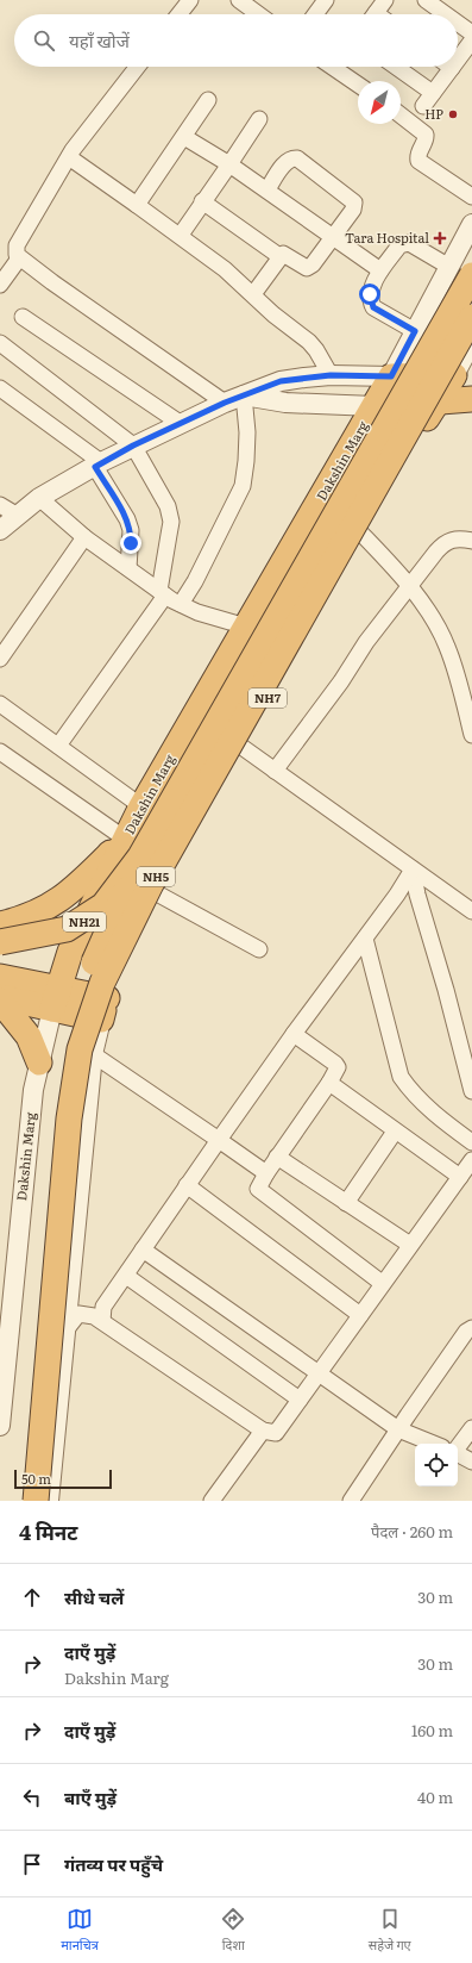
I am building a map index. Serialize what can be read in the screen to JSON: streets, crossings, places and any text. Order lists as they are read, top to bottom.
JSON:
{
  "streets": {
    "highway": [
      "Dakshin Marg",
      "NH7",
      "NH5",
      "NH21"
    ]
  },
  "crossings": [
    ["Dakshin Marg", "NH5"]
  ],
  "places": {
    "other": ["HP"],
    "health": ["Tara Hospital"]
  },
  "scale_bar": "50 m",
  "north": "bottom left",
  "page": {
    "search": "यहाँ खोजें",
    "scale": "50 m",
    "heading": ["4 मिनट", "पैदल · 260 m"],
    "list": [
      ["सीधे चलें", "30 m"],
      ["दाएँ मुड़ें", "Dakshin Marg", "30 m"],
      ["दाएँ मुड़ें", "160 m"],
      ["बाएँ मुड़ें", "40 m"],
      "गंतव्य पर पहुँचे"
    ],
    "nav": ["मानचित्र", "दिशा", "सहेजे गए"]
  }
}
